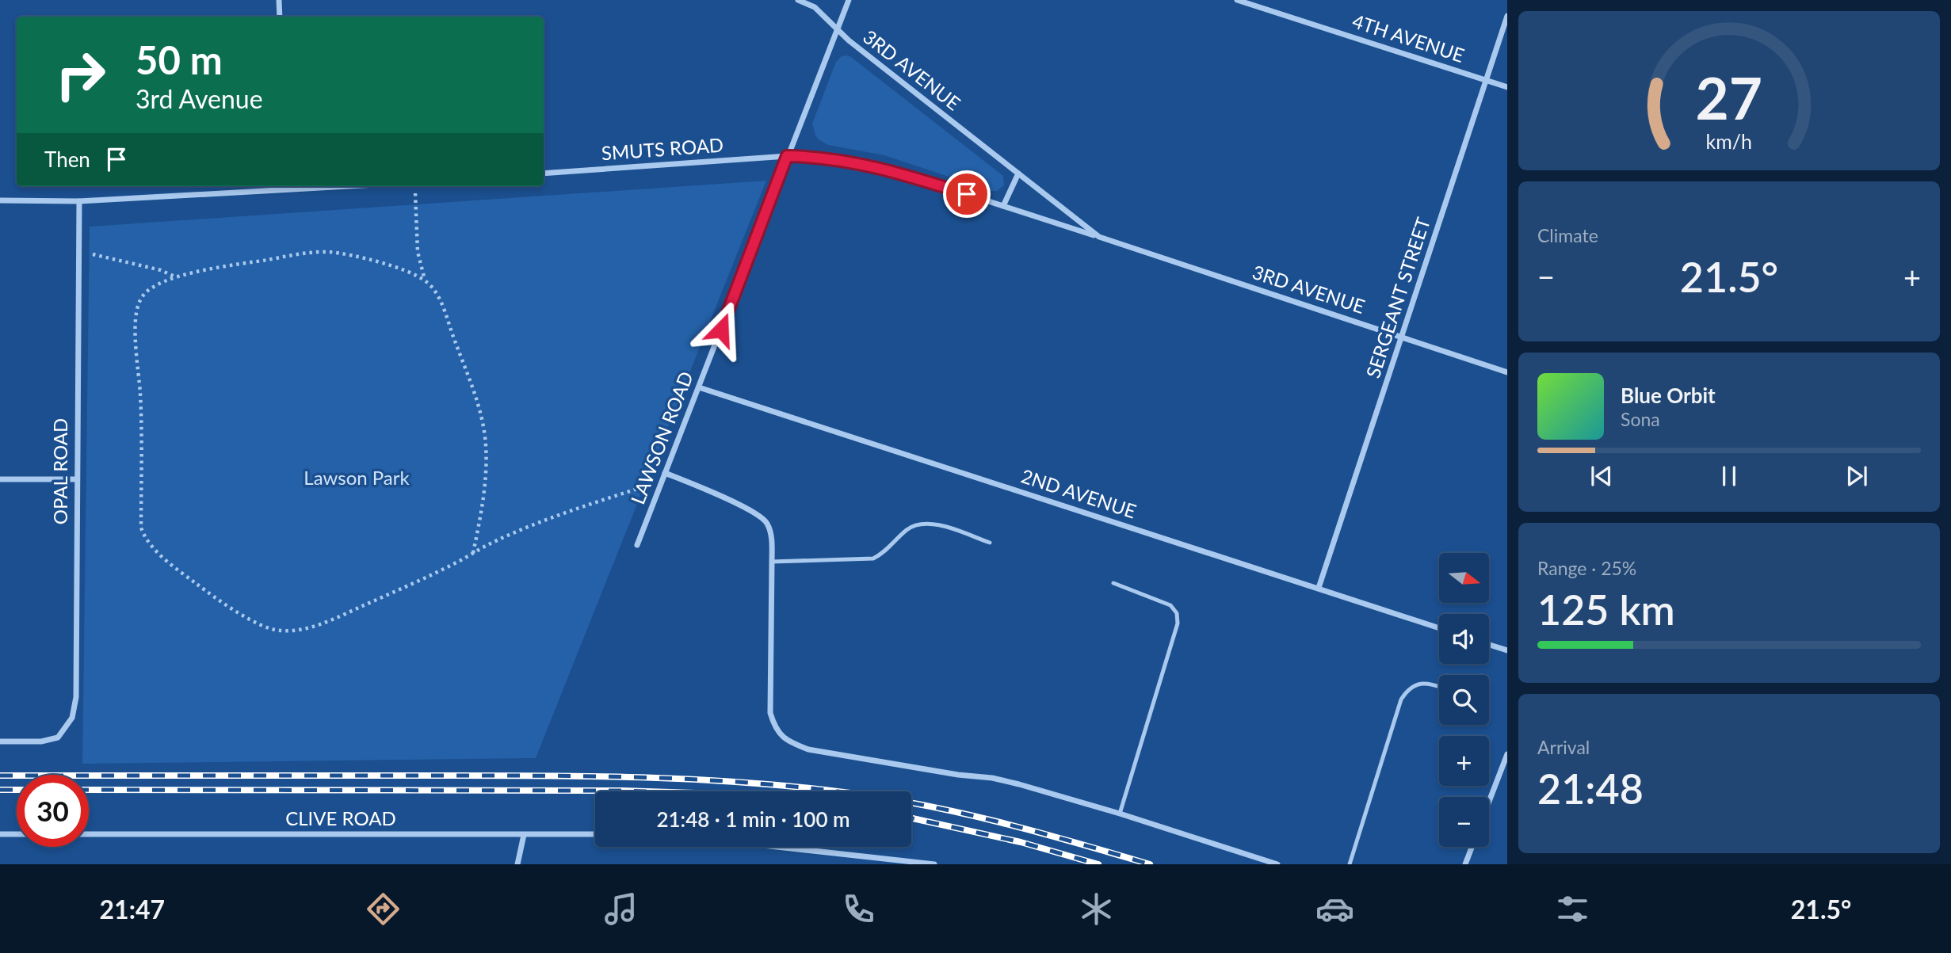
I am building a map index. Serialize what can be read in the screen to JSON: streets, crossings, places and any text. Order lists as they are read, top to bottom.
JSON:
{
  "streets": {
    "street": [
      "4TH AVENUE",
      "3RD AVENUE",
      "SMUTS ROAD",
      "SERGEANT STREET",
      "LAWSON ROAD",
      "OPAL ROAD",
      "2ND AVENUE",
      "CLIVE ROAD"
    ]
  },
  "crossings": [
    ["4TH AVENUE", "SERGEANT STREET"],
    ["3RD AVENUE", "SMUTS ROAD"],
    ["3RD AVENUE", "SERGEANT STREET"],
    ["3RD AVENUE", "LAWSON ROAD"],
    ["SMUTS ROAD", "LAWSON ROAD"],
    ["SERGEANT STREET", "2ND AVENUE"],
    ["LAWSON ROAD", "2ND AVENUE"]
  ],
  "parks": ["Lawson Park"],
  "north": "right",
  "page": {
    "turn": ["50 m", "3rd Avenue"],
    "then": "Then",
    "tile": [
      "Climate",
      ["Range · 25%", "125 km"],
      ["Arrival", "21:48"]
    ],
    "heat": ["−", "21.5°", "+"],
    "song": ["Blue Orbit", "Sona"],
    "map_buttons": ["+", "−"],
    "limit": "30",
    "trip": "21:48 · 1 min · 100 m",
    "tabs": ["21:47", "21.5°"],
    "gauge": ["27", "km/h"]
  }
}
